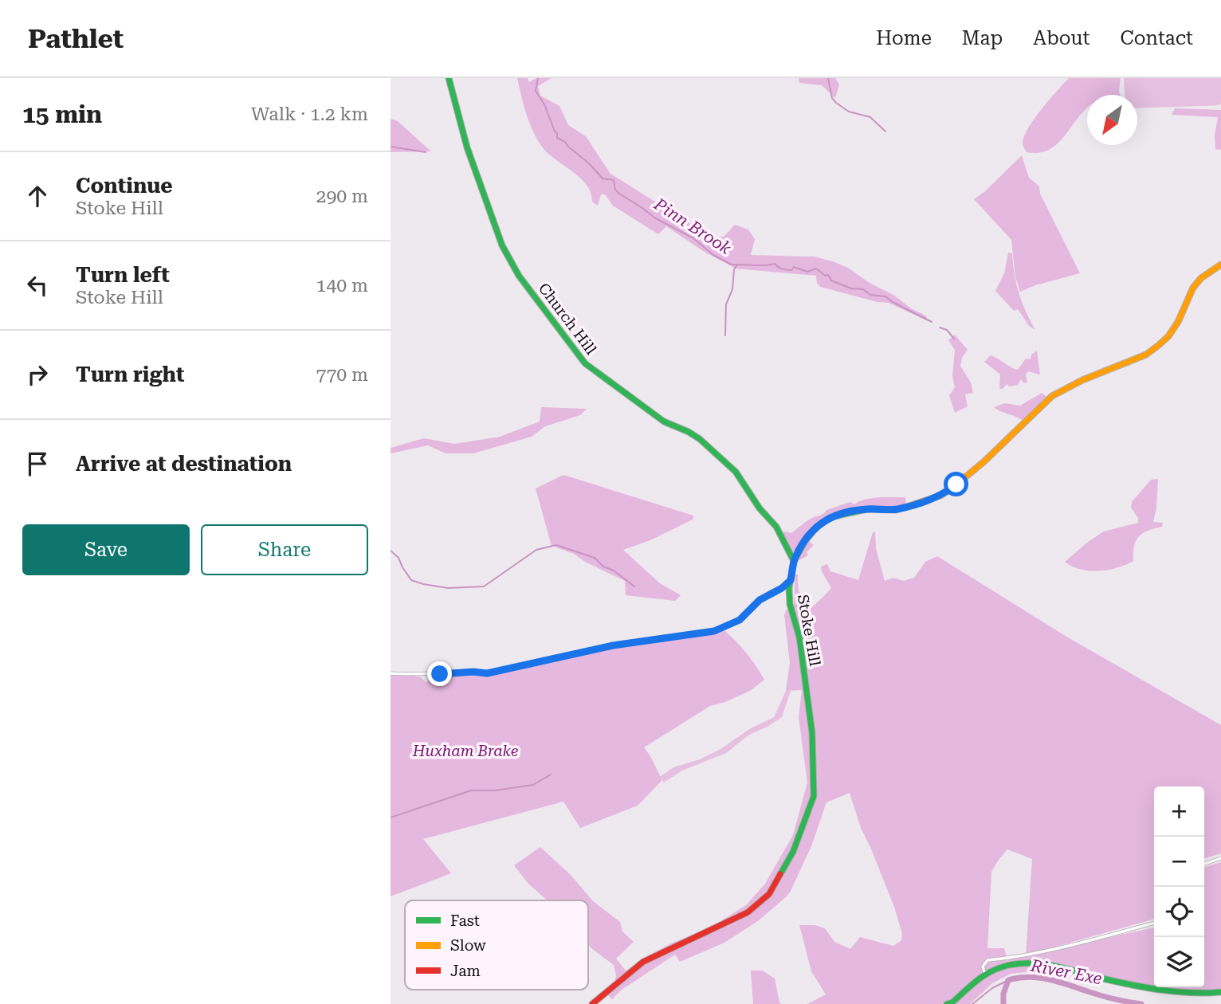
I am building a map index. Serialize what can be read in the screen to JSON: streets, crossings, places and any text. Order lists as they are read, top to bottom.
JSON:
{
  "streets": {
    "street": ["Church Hill", "Stoke Hill"]
  },
  "crossings": [
    ["Church Hill", "Stoke Hill"]
  ],
  "water": ["Pinn Brook", "River Exe"],
  "parks": ["Huxham Brake"],
  "legend": ["Fast", "Slow", "Jam"],
  "north": "bottom left",
  "page": {
    "header": "Pathlet",
    "nav": [
      "Home",
      "Map",
      "About",
      "Contact"
    ],
    "heading": ["15 min", "Walk · 1.2 km"],
    "list": [
      ["Continue", "Stoke Hill", "290 m"],
      ["Turn left", "Stoke Hill", "140 m"],
      ["Turn right", "770 m"],
      "Arrive at destination"
    ],
    "buttons": ["Save", "Share"],
    "map_buttons": ["+", "−"]
  }
}
